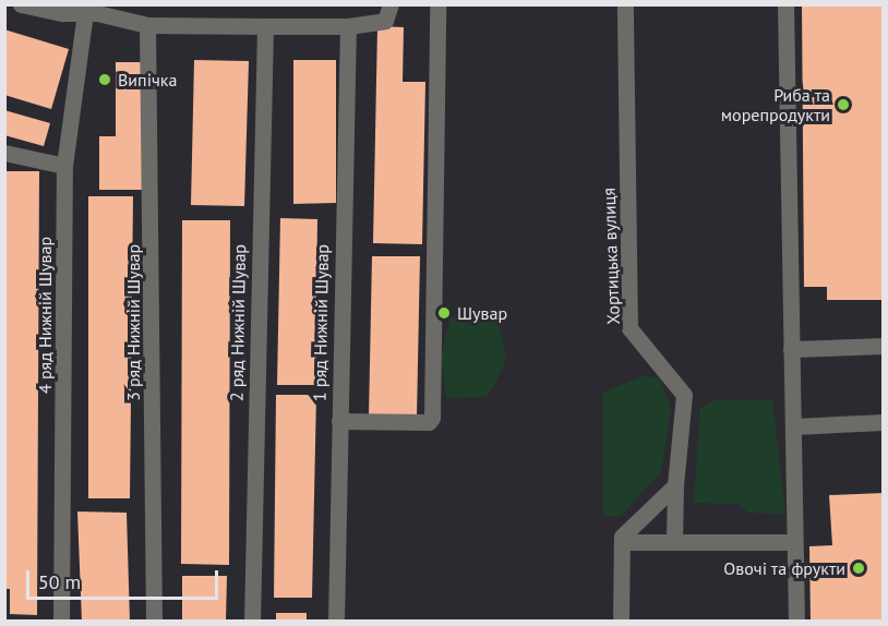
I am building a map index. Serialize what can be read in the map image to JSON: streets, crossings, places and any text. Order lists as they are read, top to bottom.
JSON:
{
  "streets": {
    "lane": [
      "Хортицька вулиця",
      "4 ряд Нижній Шувар",
      "3 ряд Нижній Шувар",
      "2 ряд Нижній Шувар",
      "1 ряд Нижній Шувар"
    ]
  },
  "places": [
    "Випічка",
    "Риба та морепродукти",
    "Шувар",
    "Овочі та фрукти"
  ],
  "scale_bar": "50 m"
}
